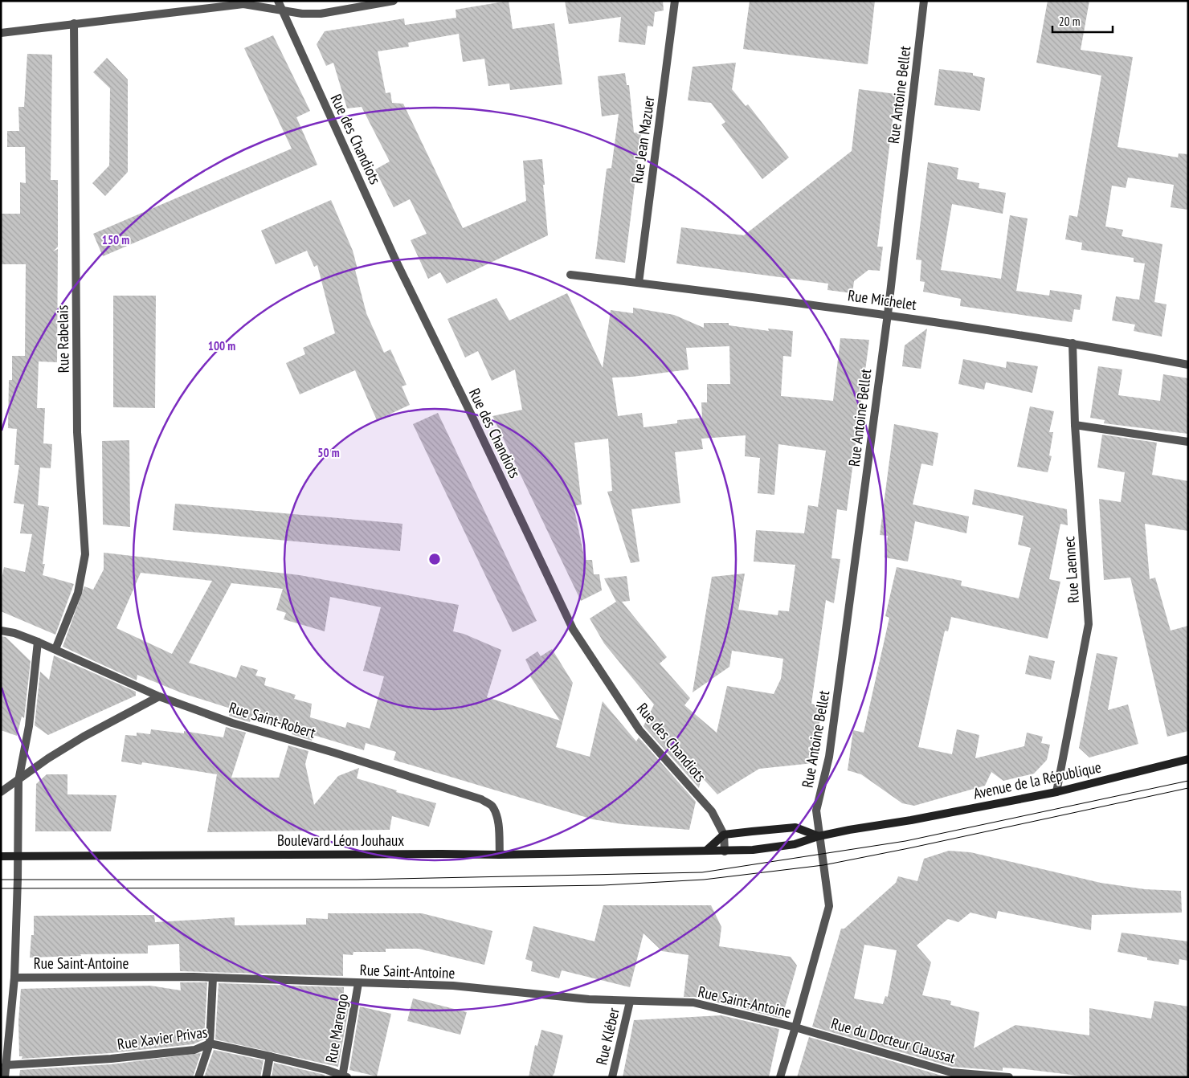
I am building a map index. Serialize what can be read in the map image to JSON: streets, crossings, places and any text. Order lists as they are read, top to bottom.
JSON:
{
  "streets": {
    "main road": ["Avenue de la République", "Boulevard Léon Jouhaux"],
    "street": [
      "Rue Antoine Bellet",
      "Rue des Chandiots",
      "Rue Jean Mazuer",
      "Rue Michelet",
      "Rue Rabelais",
      "Rue Laennec",
      "Rue Saint-Robert",
      "Rue Saint-Antoine",
      "Rue Marengo",
      "Rue Kléber",
      "Rue Xavier Privas",
      "Rue du Docteur Claussat"
    ]
  },
  "crossings": [
    ["Rue Antoine Bellet", "Rue Michelet"],
    ["Rue Antoine Bellet", "Avenue de la République"],
    ["Rue Antoine Bellet", "Boulevard Léon Jouhaux"],
    ["Rue Antoine Bellet", "Rue Saint-Antoine"],
    ["Rue Antoine Bellet", "Rue du Docteur Claussat"],
    ["Rue des Chandiots", "Boulevard Léon Jouhaux"],
    ["Rue Jean Mazuer", "Rue Michelet"],
    ["Rue Michelet", "Rue Laennec"],
    ["Rue Rabelais", "Rue Saint-Robert"],
    ["Rue Laennec", "Avenue de la République"],
    ["Rue Saint-Robert", "Boulevard Léon Jouhaux"],
    ["Avenue de la République", "Boulevard Léon Jouhaux"],
    ["Rue Saint-Antoine", "Rue Marengo"],
    ["Rue Saint-Antoine", "Rue Kléber"],
    ["Rue Saint-Antoine", "Rue du Docteur Claussat"],
    ["Rue Marengo", "Rue Xavier Privas"]
  ],
  "scale_bar": "20 m",
  "rings": ["150 m", "100 m", "50 m"]
}
